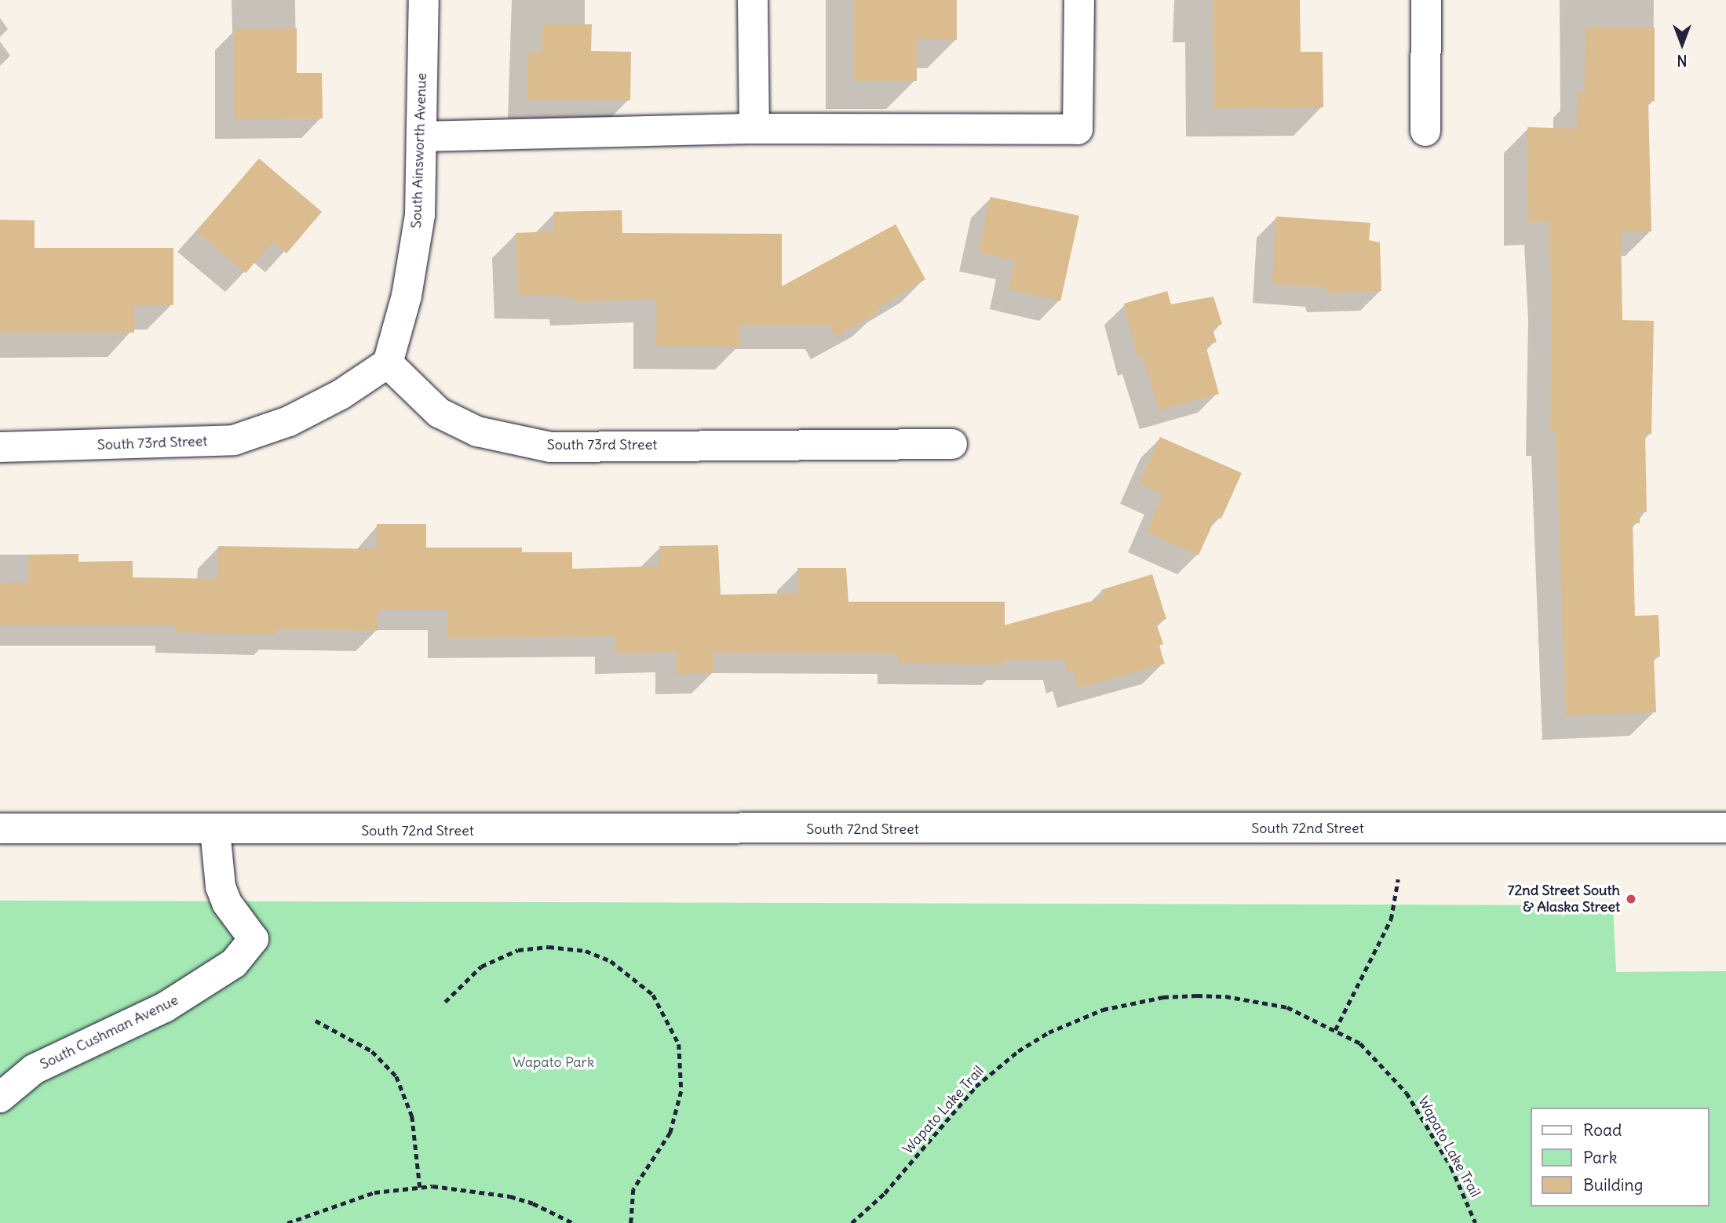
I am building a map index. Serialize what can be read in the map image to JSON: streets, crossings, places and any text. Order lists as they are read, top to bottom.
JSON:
{
  "streets": {
    "main road": [
      "South Ainsworth Avenue",
      "South 73rd Street",
      "South 72nd Street",
      "South Cushman Avenue"
    ],
    "path": ["Wapato Lake Trail"]
  },
  "crossings": [
    ["South Ainsworth Avenue", "South 73rd Street"],
    ["South 72nd Street", "South Cushman Avenue"]
  ],
  "parks": ["Wapato Park"],
  "places": ["72nd Street South & Alaska Street"],
  "legend": ["Road", "Park", "Building"],
  "north": "bottom"
}
